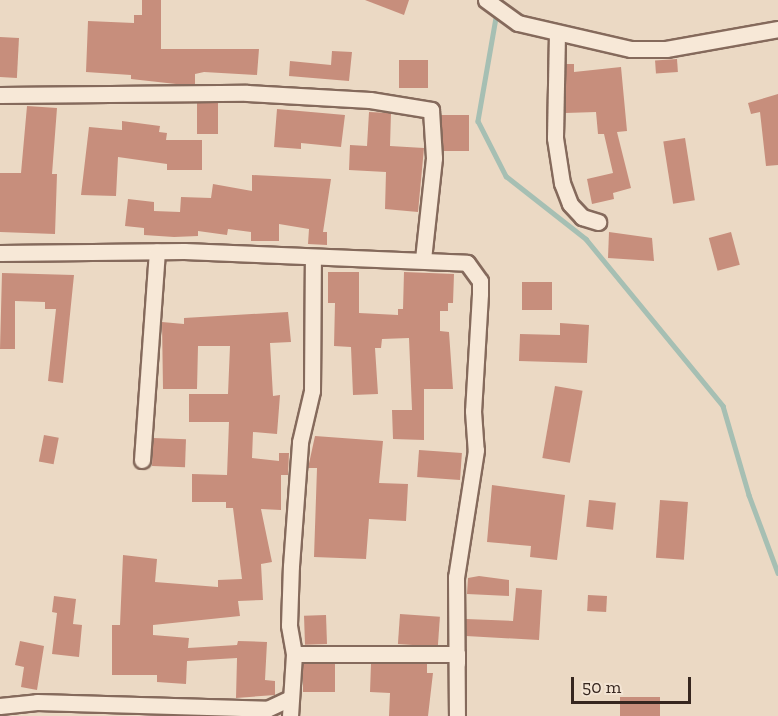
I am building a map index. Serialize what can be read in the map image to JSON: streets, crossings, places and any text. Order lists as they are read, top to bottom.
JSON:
{
  "scale_bar": "50 m"
}
